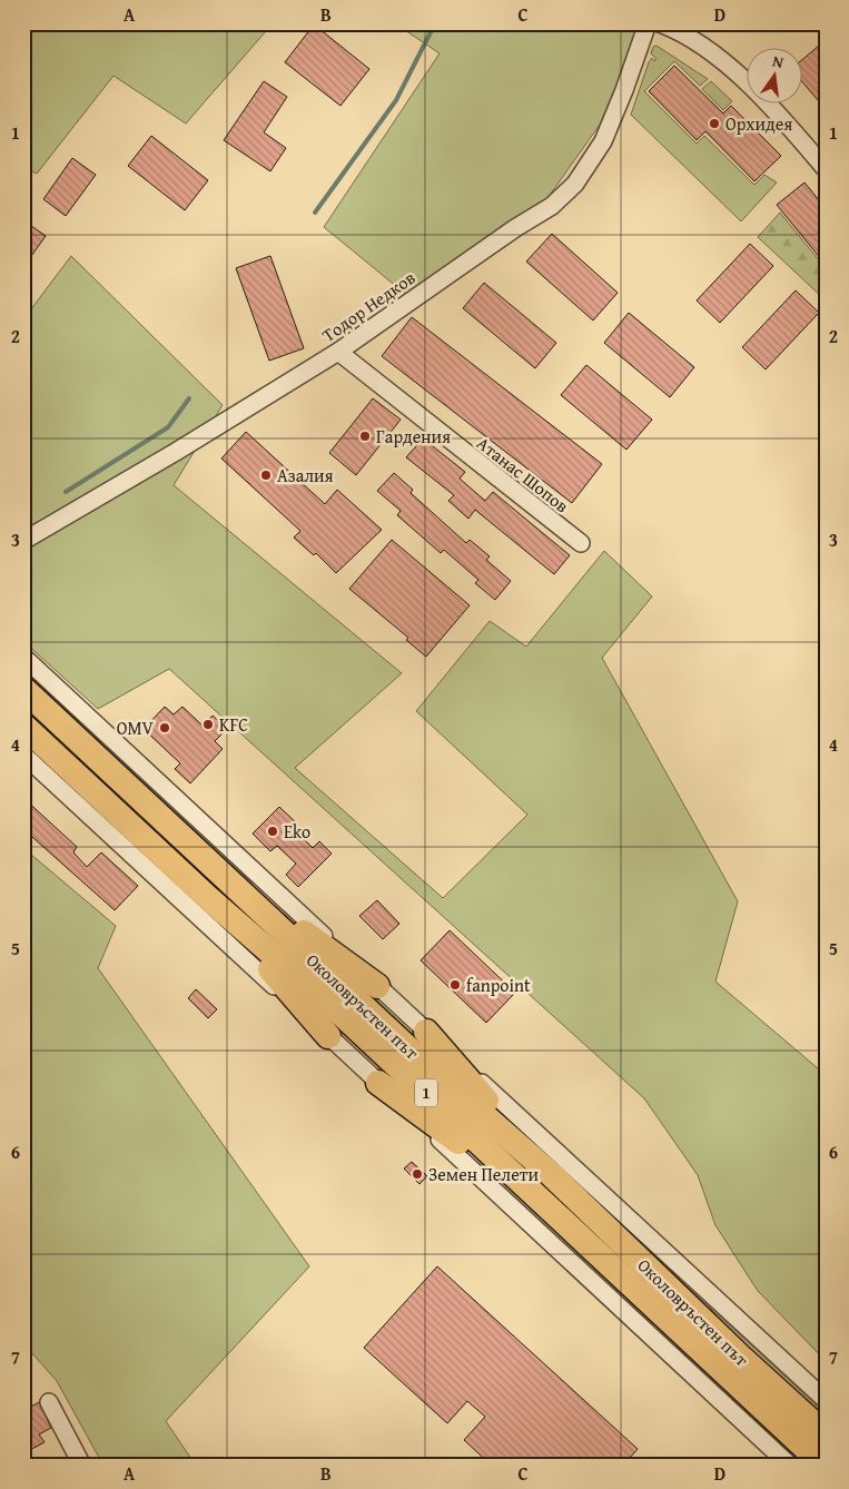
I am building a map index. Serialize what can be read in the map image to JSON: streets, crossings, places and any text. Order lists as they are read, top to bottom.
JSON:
{
  "streets": {
    "highway": ["Околовръстен път", "1"],
    "street": ["Тодор Недков", "Атанас Шопов"]
  },
  "crossings": [
    ["Тодор Недков", "Атанас Шопов"]
  ],
  "places": [
    "Орхидея",
    "Гардения",
    "Азалия",
    "KFC",
    "OMV",
    "Eko",
    "fanpoint",
    "Земен Пелети"
  ],
  "north": "top",
  "grid": {
    "columns": [
      "A",
      "B",
      "C",
      "D"
    ],
    "rows": [
      "1",
      "2",
      "3",
      "4",
      "5",
      "6",
      "7"
    ]
  }
}
